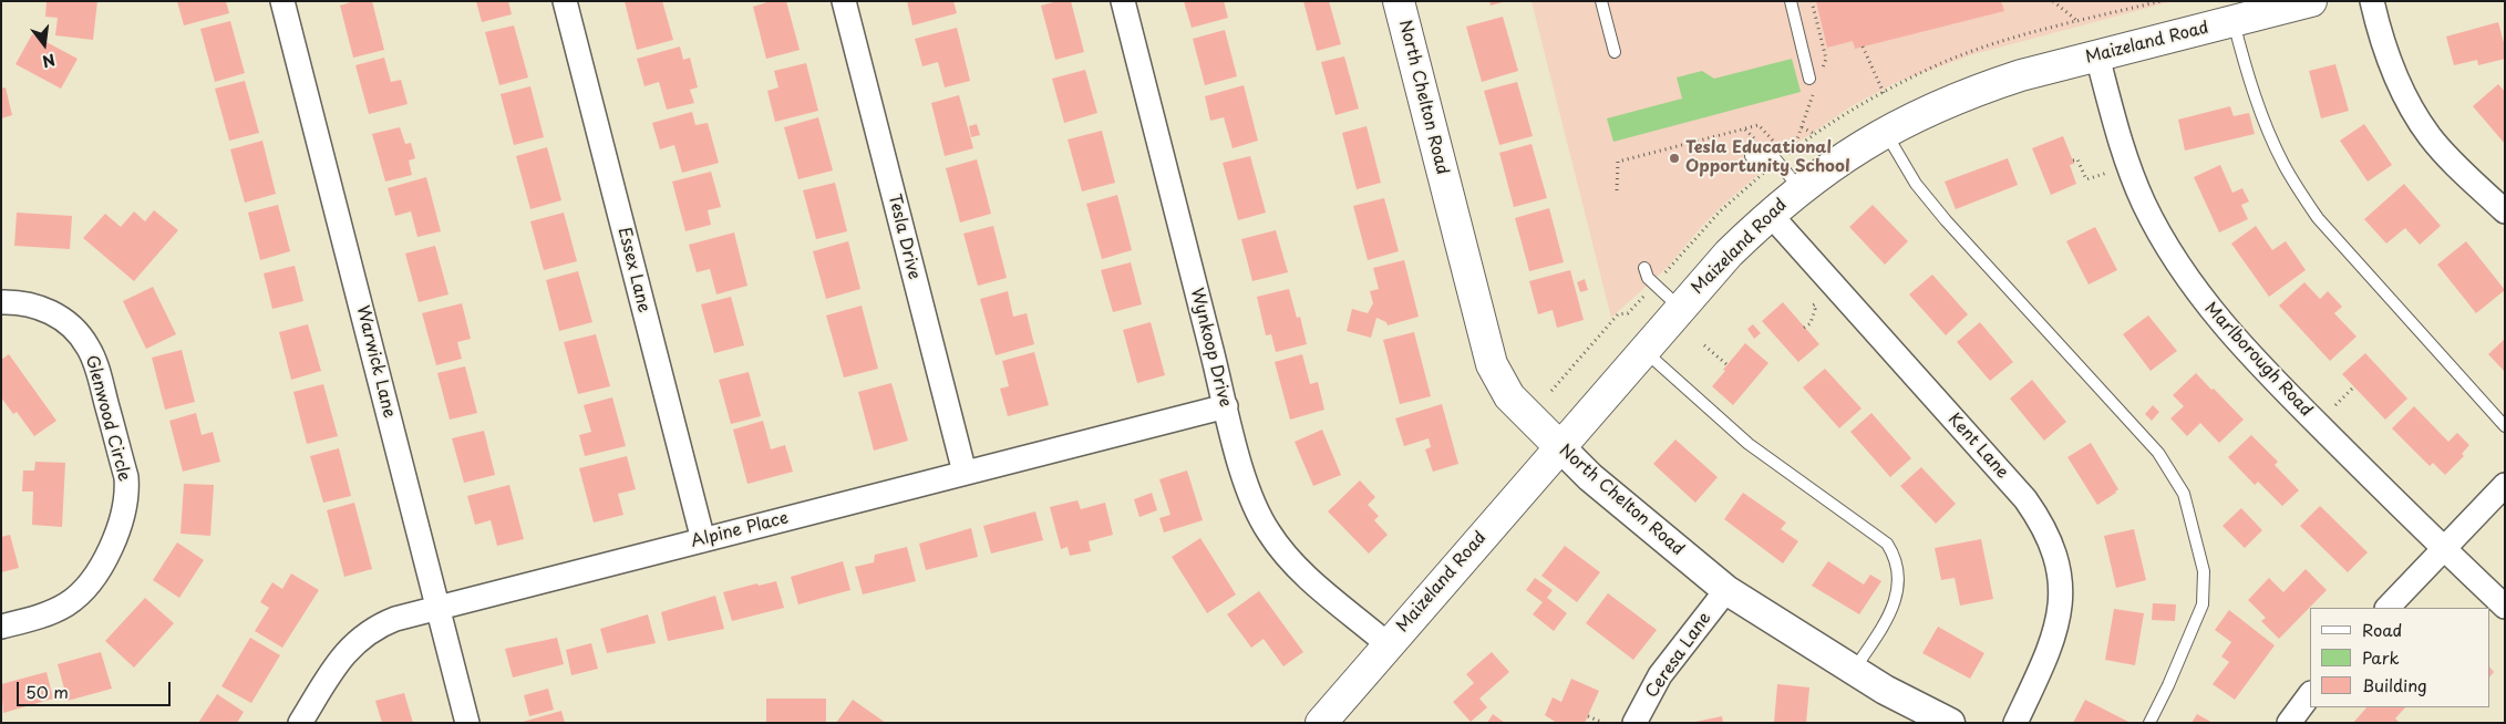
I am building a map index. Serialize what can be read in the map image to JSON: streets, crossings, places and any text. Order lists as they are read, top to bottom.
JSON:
{
  "streets": {
    "main road": ["Maizeland Road", "North Chelton Road"],
    "street": [
      "Tesla Drive",
      "Essex Lane",
      "Wynkoop Drive",
      "Marlborough Road",
      "Warwick Lane",
      "Glenwood Circle",
      "Kent Lane",
      "Alpine Place",
      "Ceresa Lane"
    ]
  },
  "crossings": [
    ["Maizeland Road", "North Chelton Road"],
    ["Maizeland Road", "Wynkoop Drive"],
    ["Maizeland Road", "Marlborough Road"],
    ["Maizeland Road", "Kent Lane"],
    ["North Chelton Road", "Ceresa Lane"],
    ["Tesla Drive", "Alpine Place"],
    ["Essex Lane", "Alpine Place"],
    ["Wynkoop Drive", "Alpine Place"],
    ["Warwick Lane", "Alpine Place"]
  ],
  "places": ["Tesla Educational Opportunity School"],
  "legend": ["Road", "Park", "Building"],
  "scale_bar": "50 m",
  "north": "bottom"
}
